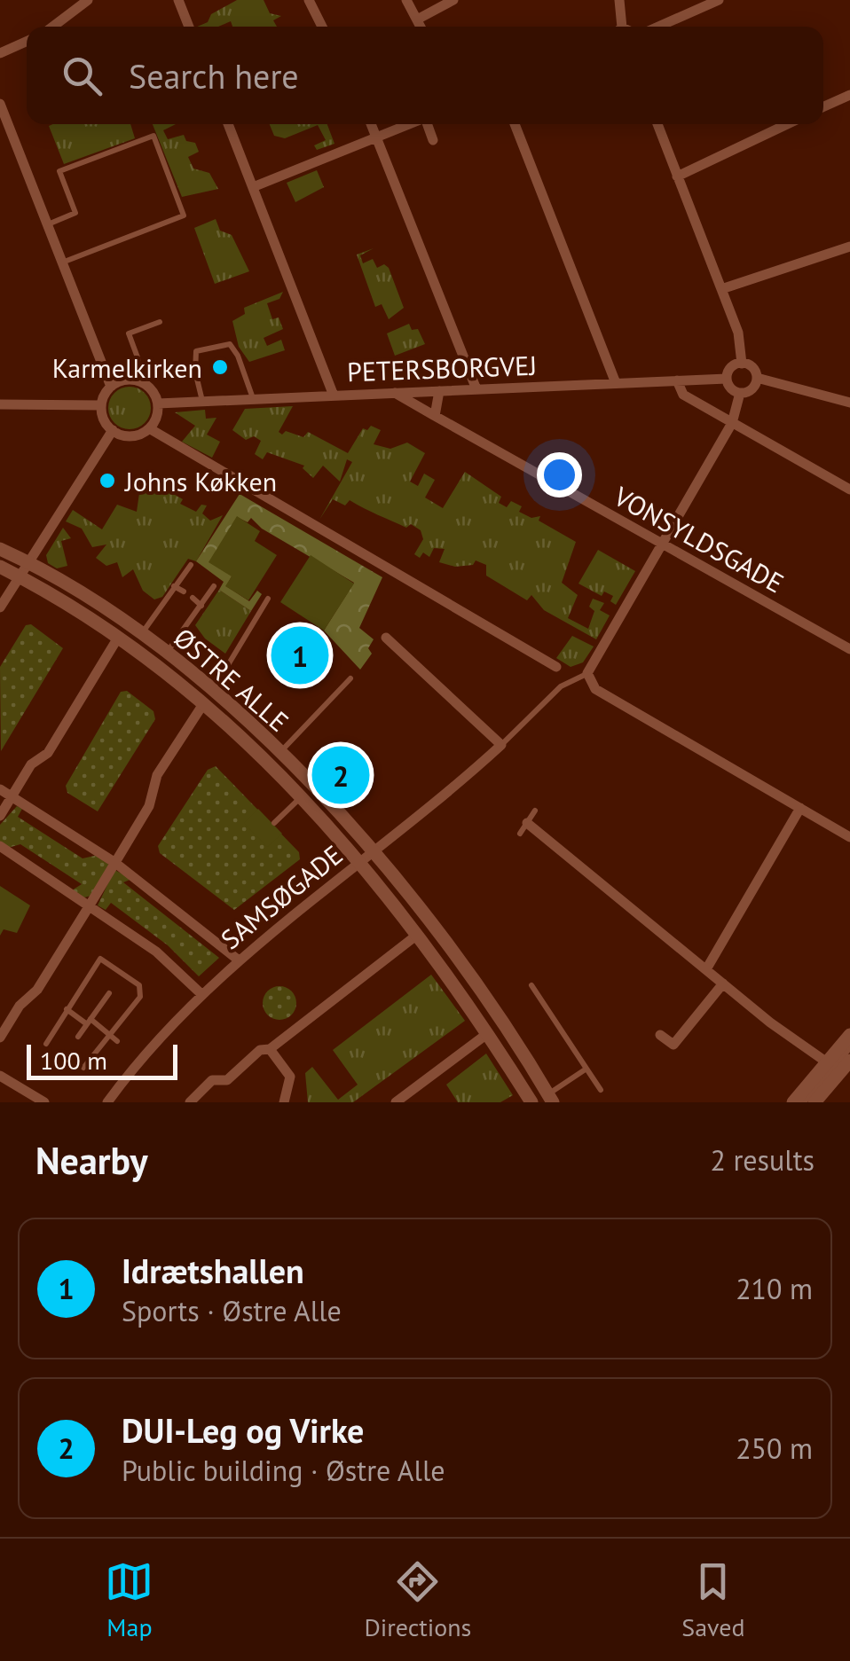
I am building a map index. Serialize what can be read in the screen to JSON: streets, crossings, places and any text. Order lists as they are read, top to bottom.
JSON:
{
  "streets": {
    "street": [
      "PETERSBORGVEJ",
      "VONSYLDSGADE",
      "ØSTRE ALLE",
      "SAMSØGADE"
    ]
  },
  "crossings": [
    ["PETERSBORGVEJ", "VONSYLDSGADE"],
    ["ØSTRE ALLE", "SAMSØGADE"]
  ],
  "places": ["Karmelkirken", "Johns Køkken"],
  "scale_bar": "100 m",
  "page": {
    "search": "Search here",
    "pins": ["1", "2"],
    "scale": "100 m",
    "heading": ["Nearby", "2 results"],
    "list": [
      {
        "mark": "1",
        "name": "Idrætshallen",
        "note": "Sports · Østre Alle",
        "value": "210 m"
      },
      {
        "mark": "2",
        "name": "DUI-Leg og Virke",
        "note": "Public building · Østre Alle",
        "value": "250 m"
      }
    ],
    "nav": ["Map", "Directions", "Saved"]
  }
}
